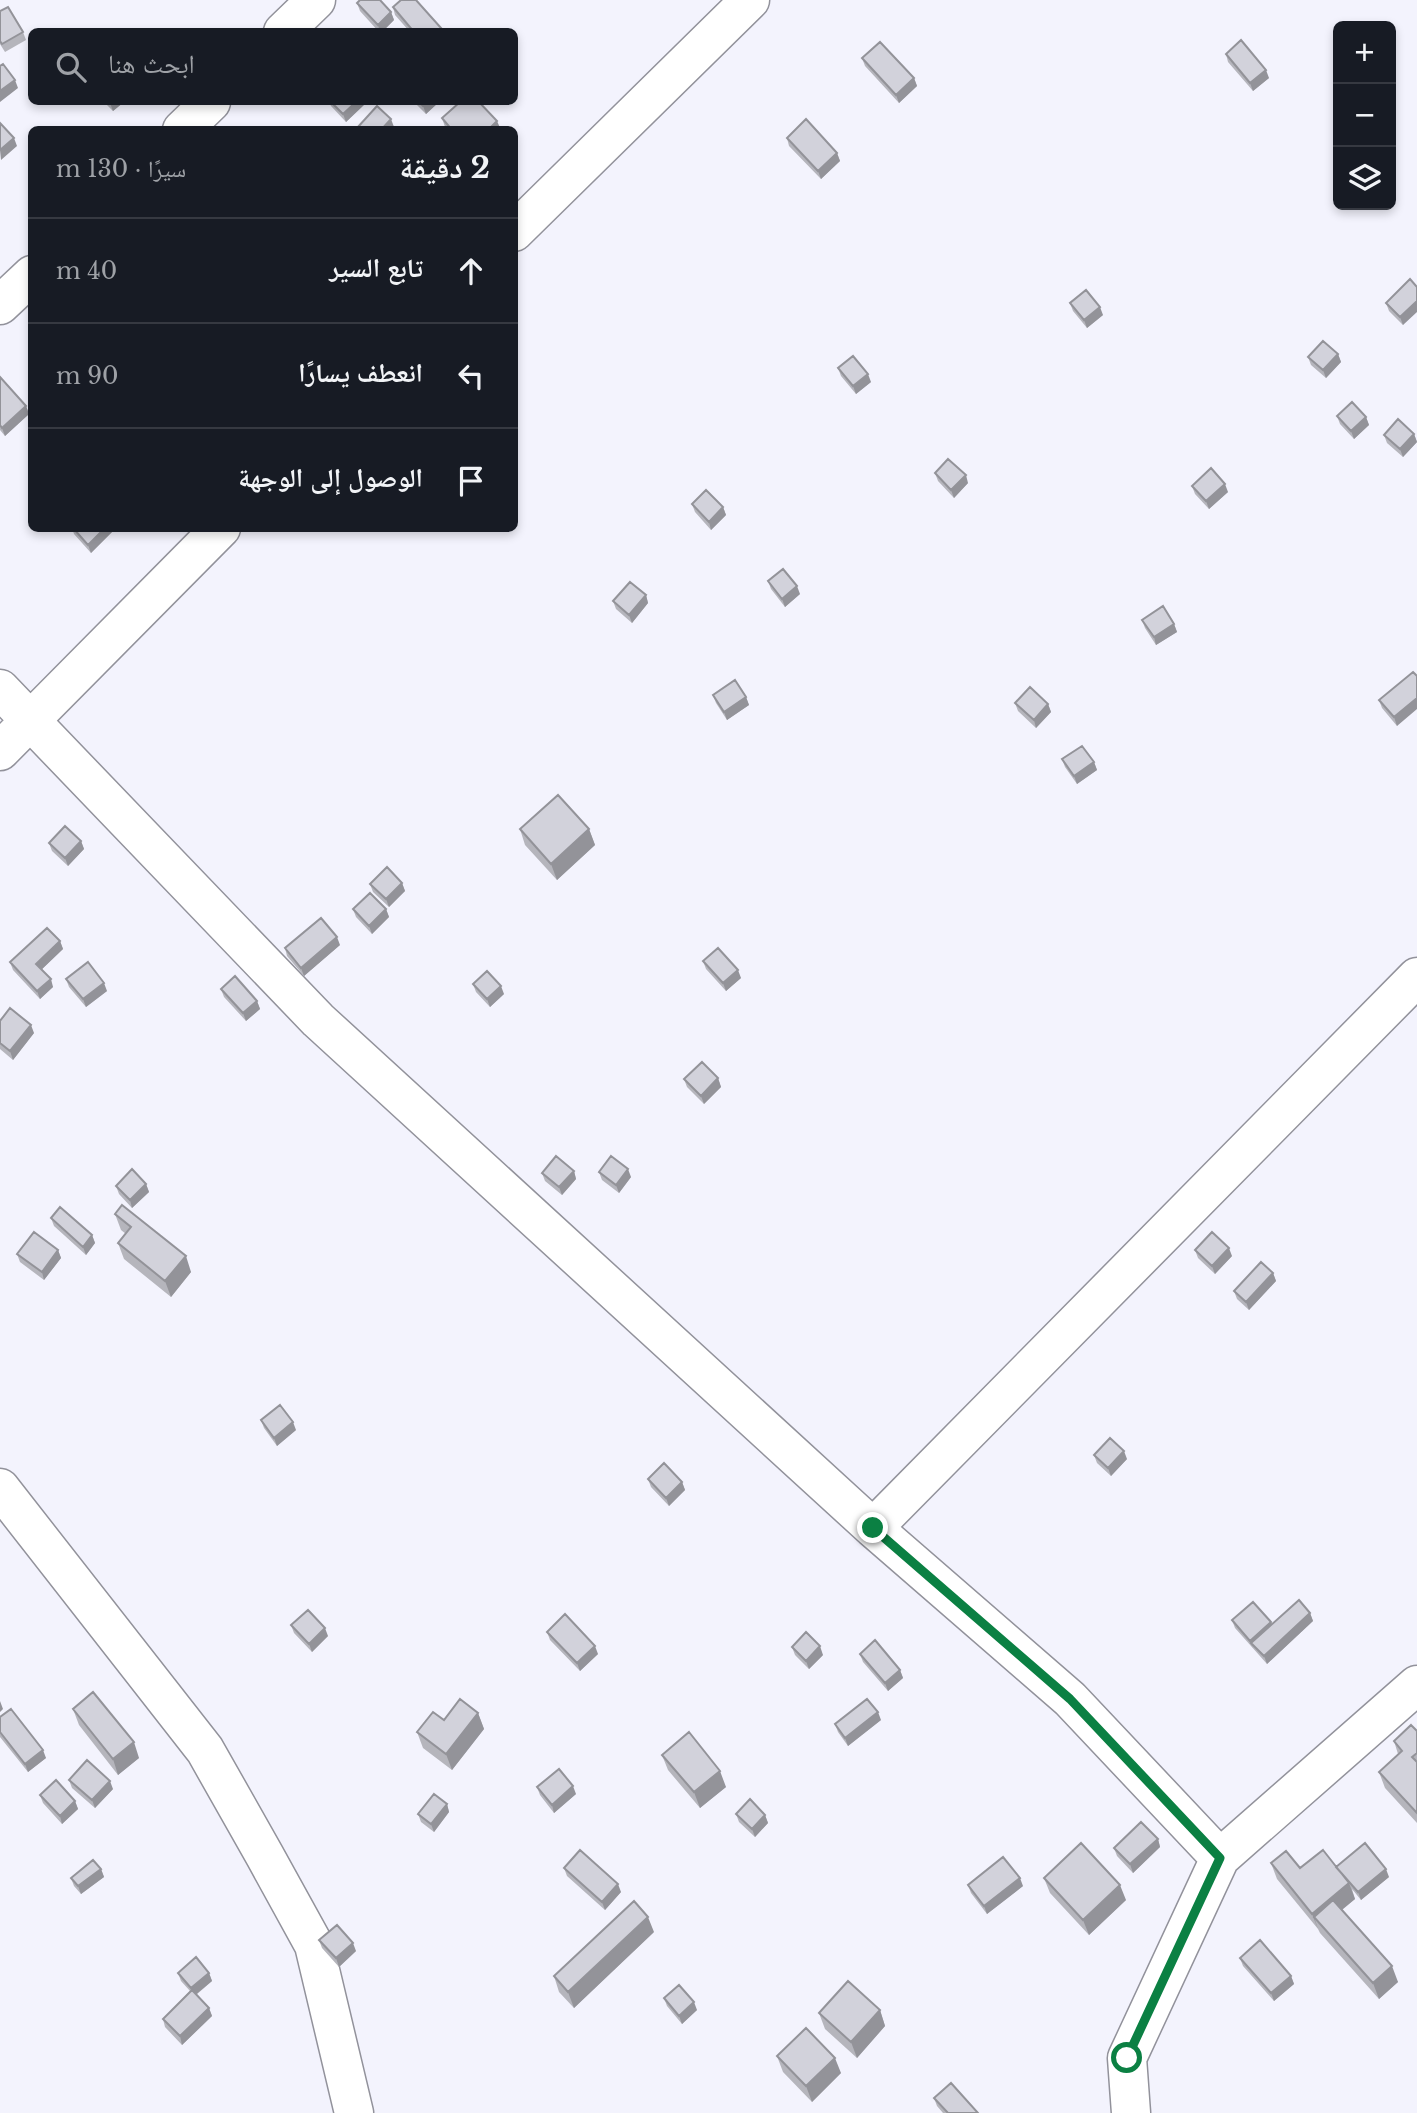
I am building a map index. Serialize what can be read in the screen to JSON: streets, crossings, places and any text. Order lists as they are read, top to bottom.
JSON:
{
  "page": {
    "map_buttons": ["+", "−"],
    "search": "ابحث هنا",
    "heading": ["2 دقيقة", "سيرًا · 130 m"],
    "list": [
      ["تابع السير", "40 m"],
      ["انعطف يسارًا", "90 m"],
      "الوصول إلى الوجهة"
    ]
  }
}
